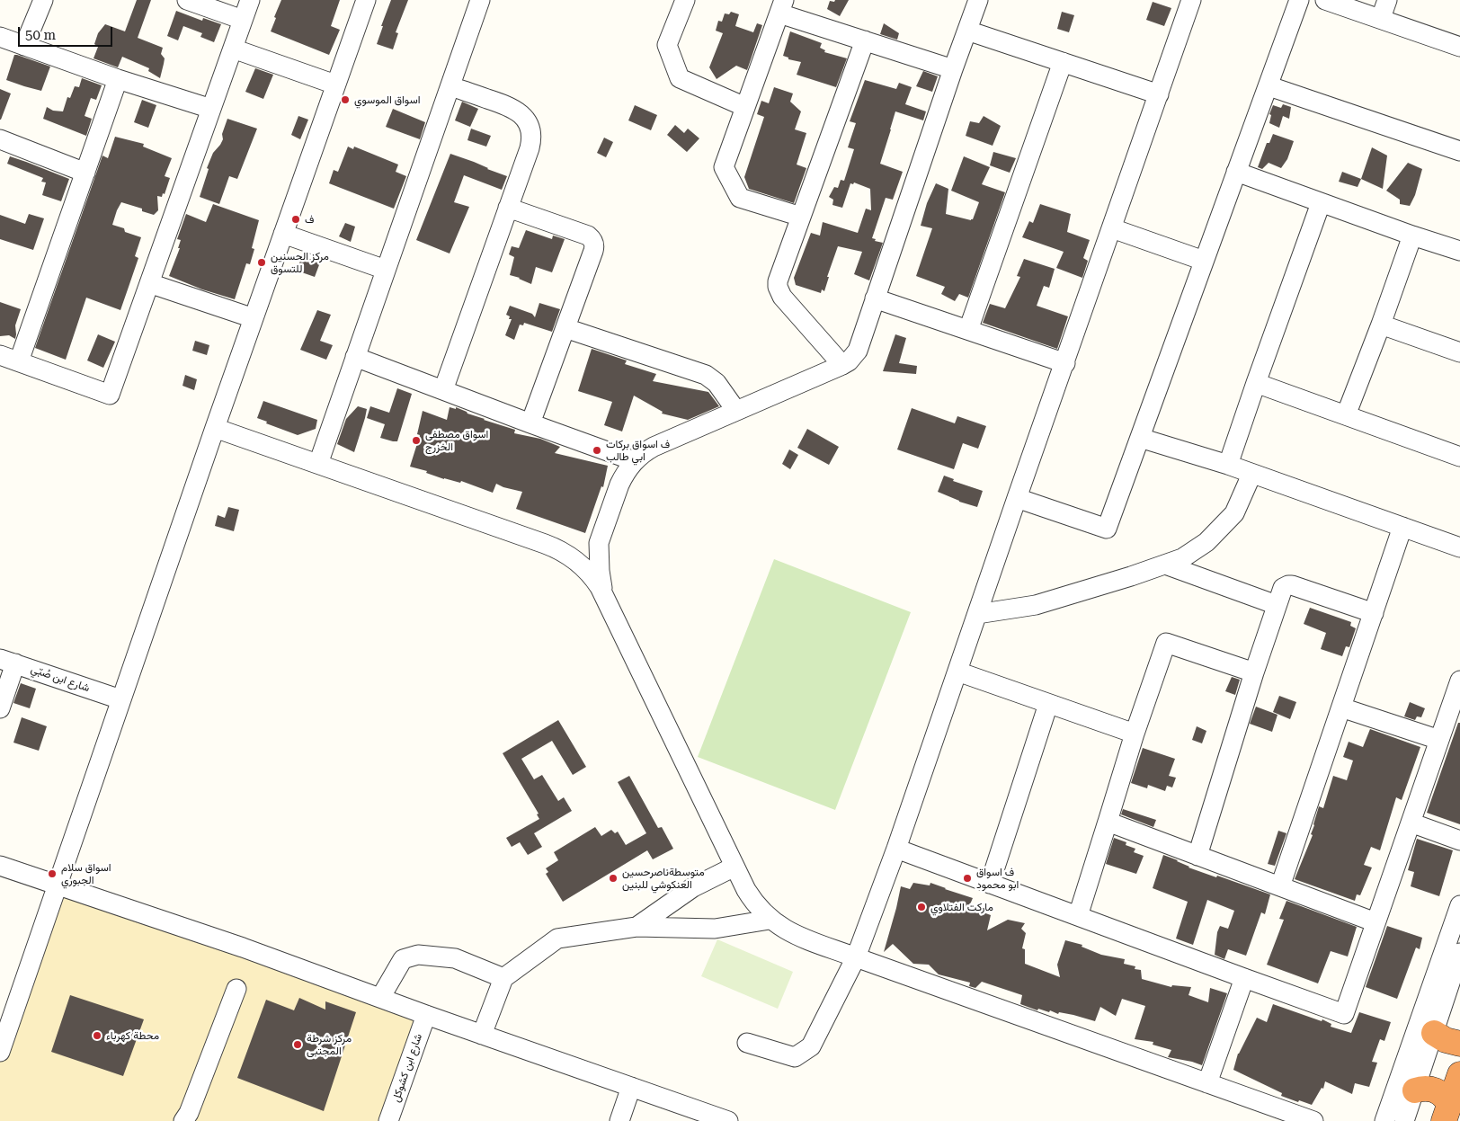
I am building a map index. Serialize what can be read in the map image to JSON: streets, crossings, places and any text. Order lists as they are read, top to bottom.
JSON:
{
  "streets": {
    "street": ["شارع ابن صُبّي", "شارع ابن كشوكل"]
  },
  "places": [
    "اسواق الموسوي",
    "ف",
    "مركز الحسنين للتسوق",
    "اسواق مصطفى الخزرج",
    "ف اسواق بركات ابي طالب",
    "اسواق سلام الجبوري",
    "متوسطةناصرحسين العنكوشي للبنين",
    "ف اسواق ابو محمود",
    "ماركت الفتلاوي",
    "محطة كهرباء",
    "مركز شرطة المجتبى"
  ],
  "scale_bar": "50 m"
}
